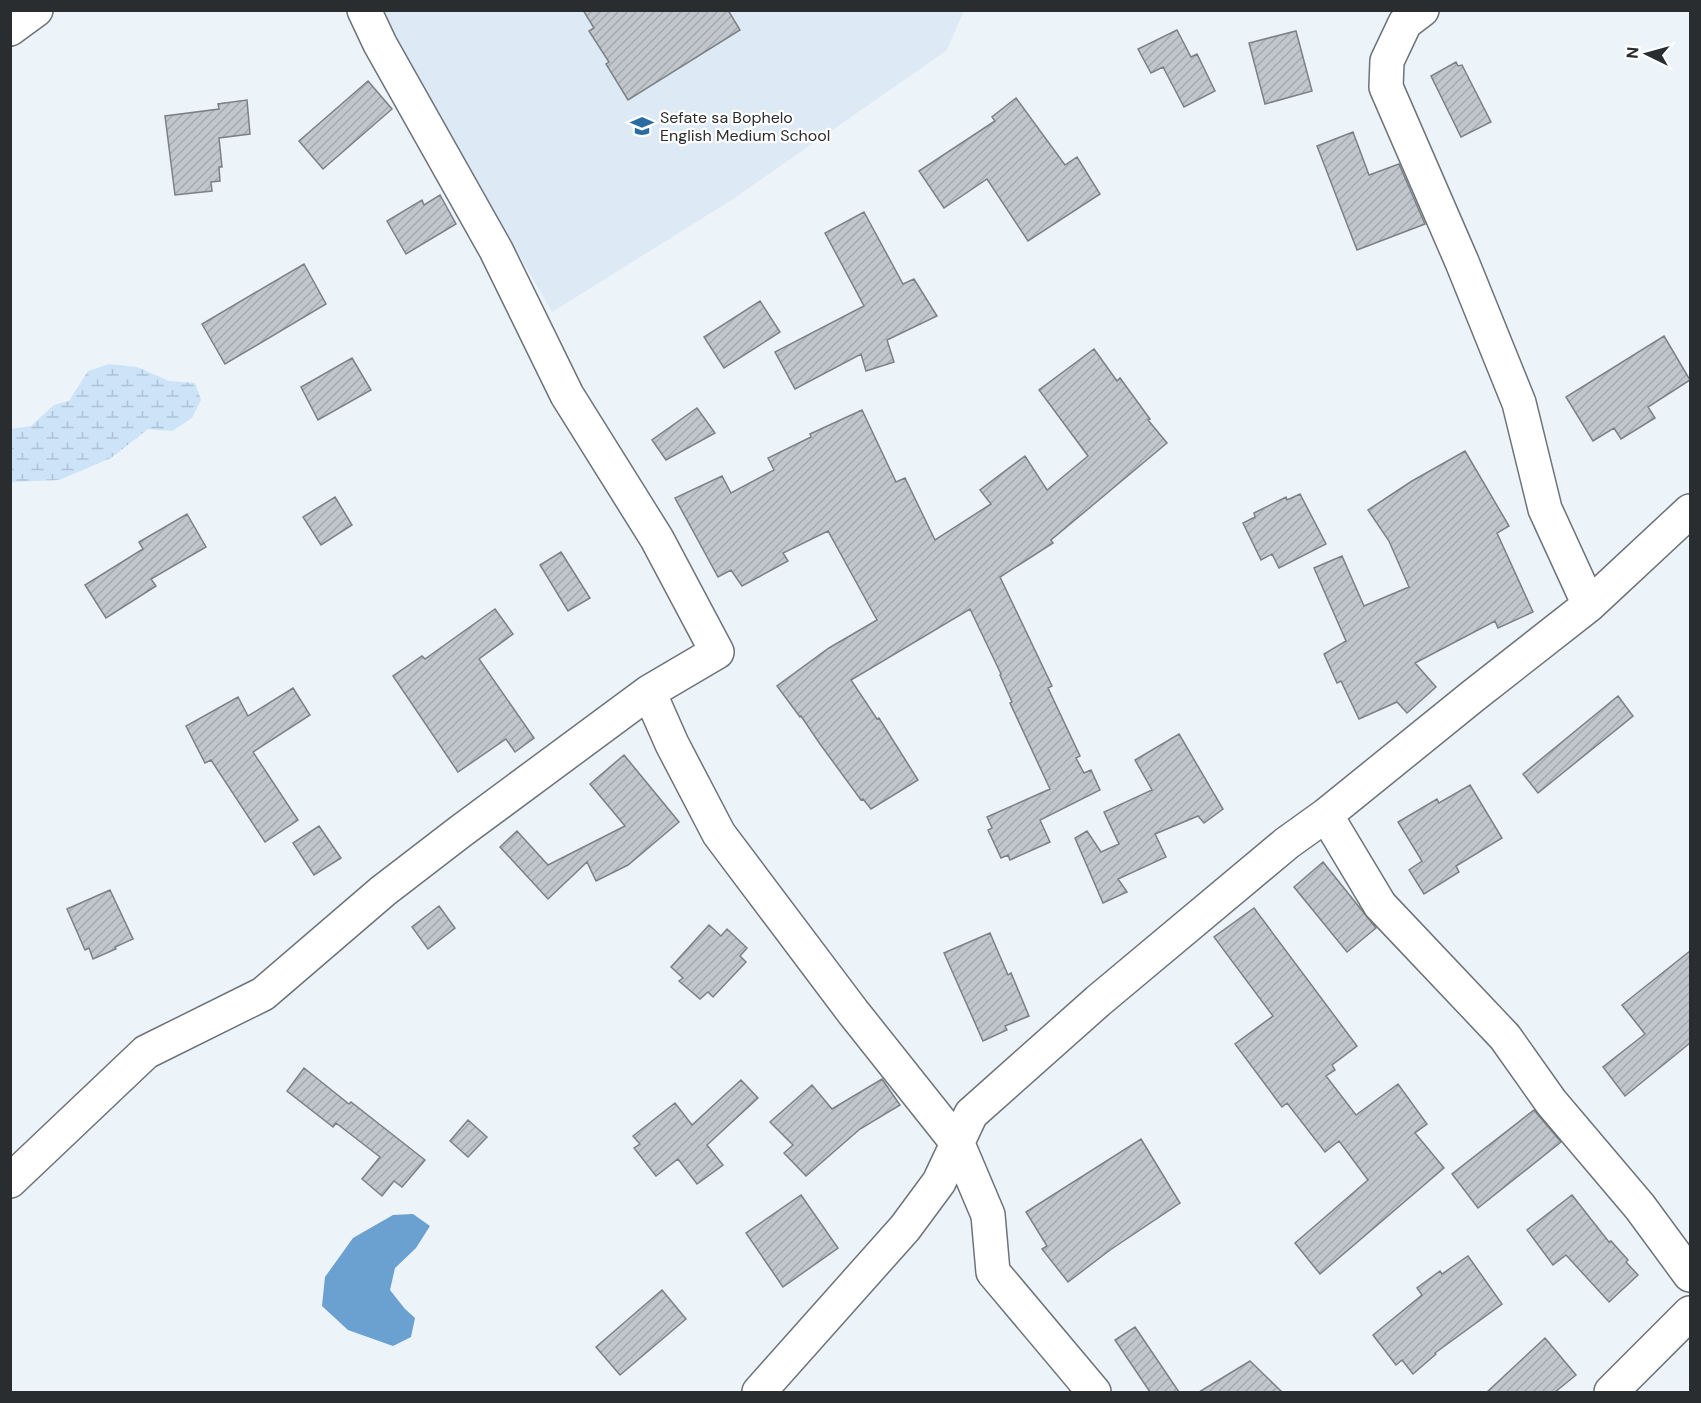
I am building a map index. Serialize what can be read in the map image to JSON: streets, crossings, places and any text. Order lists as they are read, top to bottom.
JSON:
{
  "places": {
    "school or university": ["Sefate sa Bophelo English Medium School"]
  },
  "north": "left"
}
